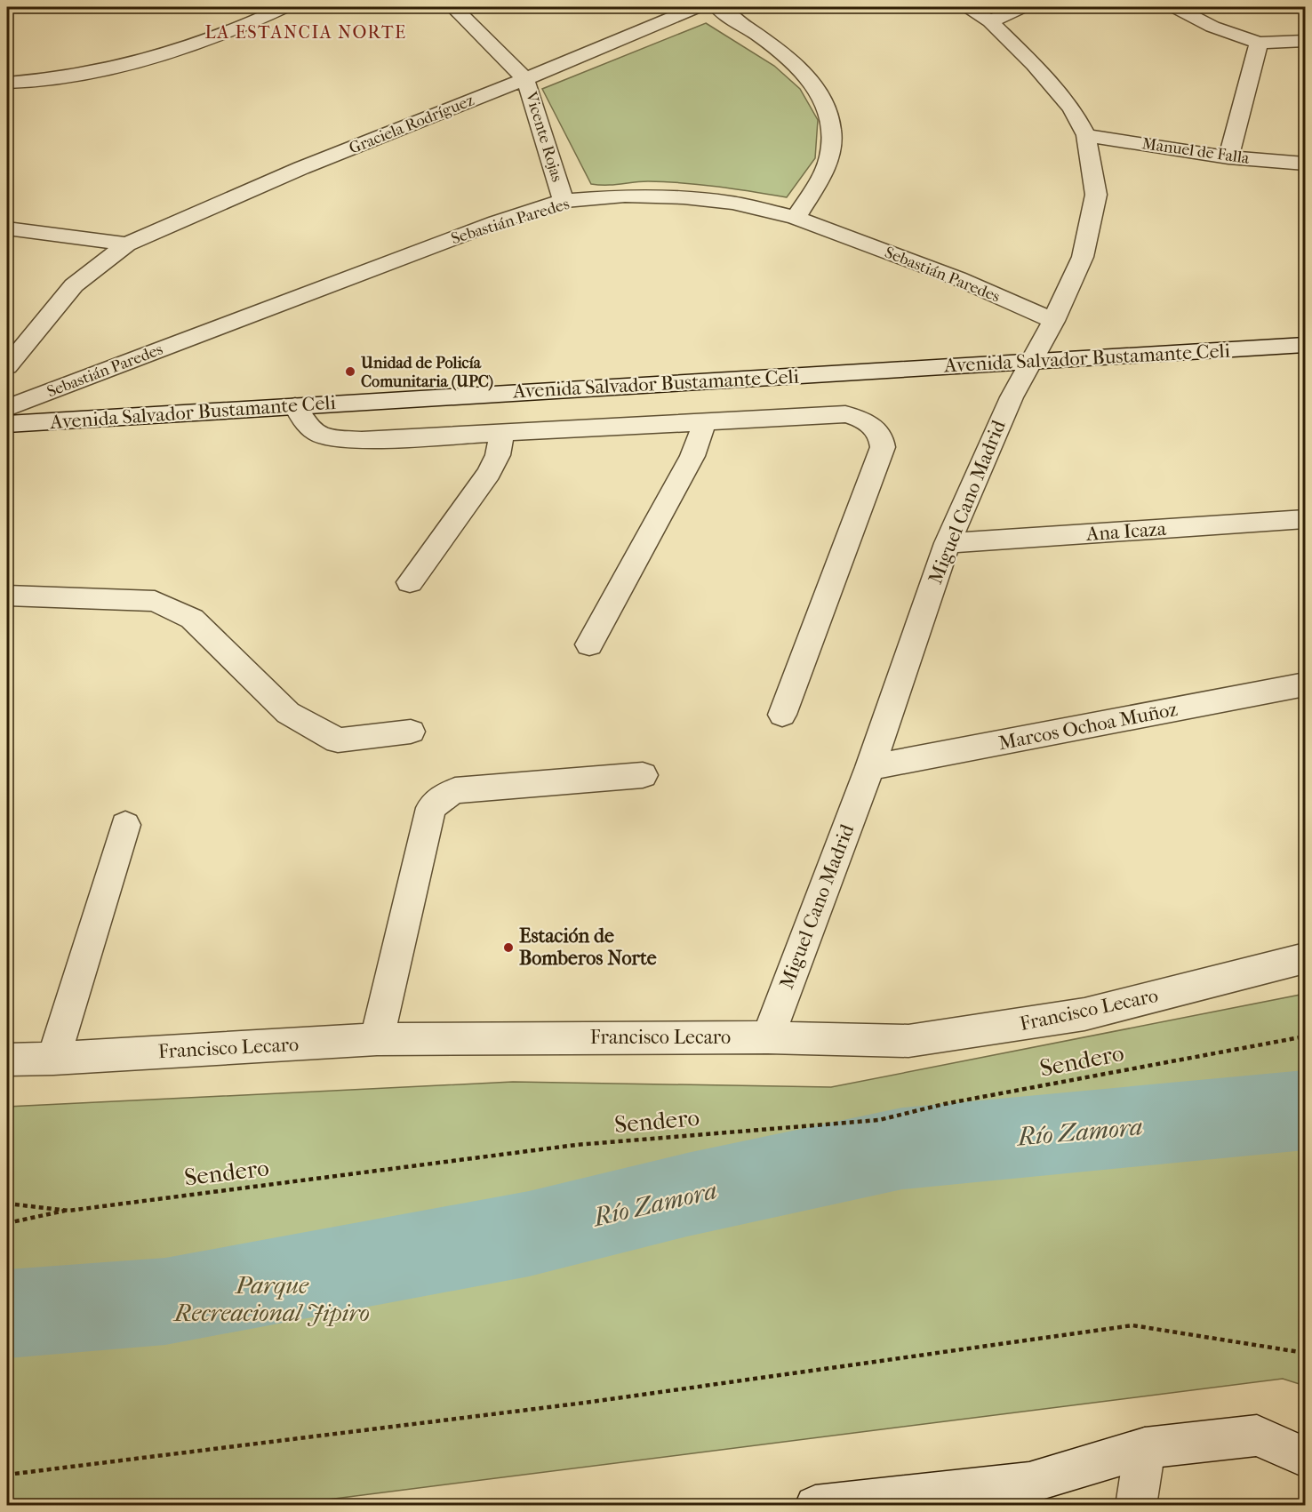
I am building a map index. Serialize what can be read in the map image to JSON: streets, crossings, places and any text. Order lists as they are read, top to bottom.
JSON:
{
  "streets": {
    "street": [
      "Graciela Rodríguez",
      "Vicente Rojas",
      "Manuel de Falla",
      "Sebastián Paredes",
      "Avenida Salvador Bustamante Celi",
      "Miguel Cano Madrid",
      "Ana Icaza",
      "Marcos Ochoa Muñoz",
      "Francisco Lecaro"
    ],
    "path": ["Sendero"]
  },
  "crossings": [
    ["Graciela Rodríguez", "Vicente Rojas"],
    ["Vicente Rojas", "Sebastián Paredes"],
    ["Manuel de Falla", "Miguel Cano Madrid"],
    ["Sebastián Paredes", "Miguel Cano Madrid"],
    ["Avenida Salvador Bustamante Celi", "Miguel Cano Madrid"],
    ["Miguel Cano Madrid", "Ana Icaza"],
    ["Miguel Cano Madrid", "Marcos Ochoa Muñoz"],
    ["Miguel Cano Madrid", "Francisco Lecaro"]
  ],
  "districts": ["LA ESTANCIA NORTE"],
  "water": ["Río Zamora"],
  "parks": ["Parque Recreacional Jipiro"],
  "places": ["Unidad de Policía Comunitaria (UPC)", "Estación de Bomberos Norte"]
}
